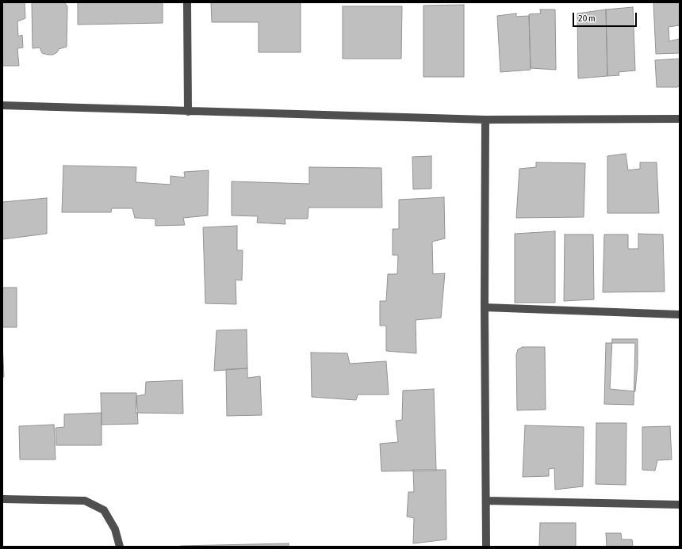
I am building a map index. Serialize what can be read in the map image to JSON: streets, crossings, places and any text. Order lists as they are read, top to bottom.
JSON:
{
  "scale_bar": "20 m"
}
